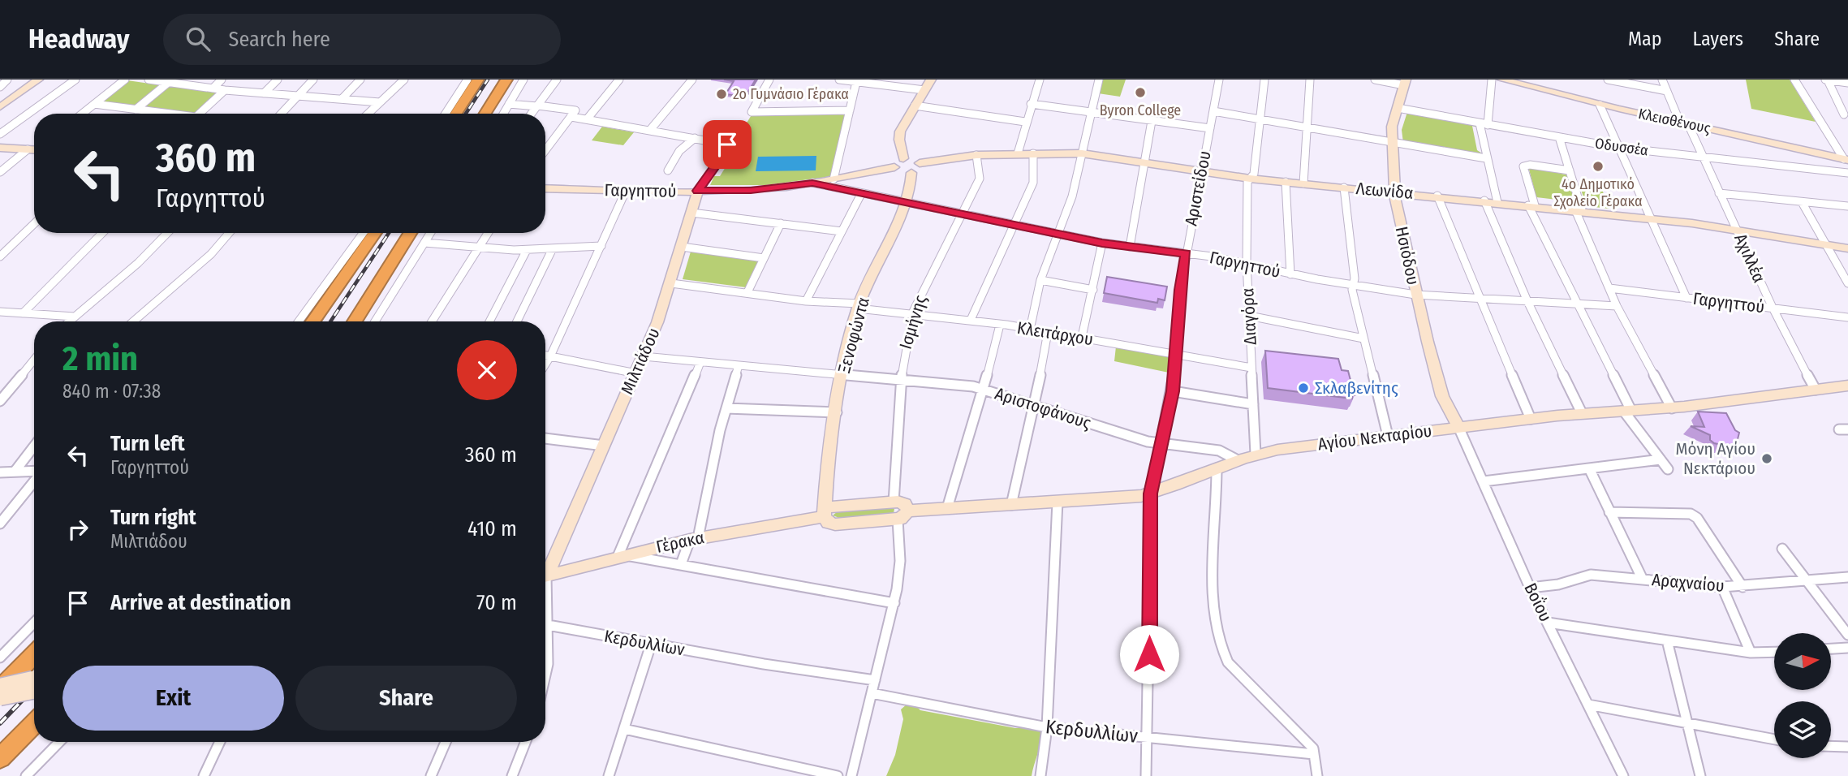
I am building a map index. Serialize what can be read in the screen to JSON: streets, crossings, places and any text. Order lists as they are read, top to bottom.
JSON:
{
  "streets": {
    "street": [
      "Κλεισθένους",
      "Οδυσσέα",
      "Αριστείδου",
      "Γαργηττού",
      "Λεωνίδα",
      "Ησιόδου",
      "Αχιλλέα",
      "Διαγόρα",
      "Ισμήνης",
      "Κλειτάρχου",
      "Ξενοφώντα",
      "Μιλτιάδου",
      "Αριστοφάνους",
      "Αγίου Νεκταρίου",
      "Γέρακα",
      "Αραχναίου",
      "Βοΐου",
      "Κερδυλλίων"
    ]
  },
  "crossings": [
    ["Κλεισθένους", "Αχιλλέα"],
    ["Οδυσσέα", "Ησιόδου"],
    ["Οδυσσέα", "Αχιλλέα"],
    ["Αριστείδου", "Γαργηττού"],
    ["Αριστείδου", "Λεωνίδα"],
    ["Αριστείδου", "Κλειτάρχου"],
    ["Αριστείδου", "Αριστοφάνους"],
    ["Αριστείδου", "Αγίου Νεκταρίου"],
    ["Αριστείδου", "Κερδυλλίων"],
    ["Γαργηττού", "Ησιόδου"],
    ["Γαργηττού", "Αχιλλέα"],
    ["Γαργηττού", "Διαγόρα"],
    ["Γαργηττού", "Ισμήνης"],
    ["Γαργηττού", "Ξενοφώντα"],
    ["Γαργηττού", "Μιλτιάδου"],
    ["Λεωνίδα", "Ησιόδου"],
    ["Λεωνίδα", "Αχιλλέα"],
    ["Λεωνίδα", "Διαγόρα"],
    ["Λεωνίδα", "Ισμήνης"],
    ["Ησιόδου", "Αγίου Νεκταρίου"],
    ["Ησιόδου", "Βοΐου"],
    ["Αχιλλέα", "Αγίου Νεκταρίου"],
    ["Διαγόρα", "Κλειτάρχου"],
    ["Διαγόρα", "Αγίου Νεκταρίου"],
    ["Ισμήνης", "Κλειτάρχου"],
    ["Ισμήνης", "Αριστοφάνους"],
    ["Ισμήνης", "Γέρακα"],
    ["Κλειτάρχου", "Ξενοφώντα"],
    ["Κλειτάρχου", "Μιλτιάδου"],
    ["Ξενοφώντα", "Αριστοφάνους"],
    ["Ξενοφώντα", "Γέρακα"],
    ["Μιλτιάδου", "Αριστοφάνους"],
    ["Αριστοφάνους", "Αγίου Νεκταρίου"],
    ["Αγίου Νεκταρίου", "Γέρακα"],
    ["Αγίου Νεκταρίου", "Βοΐου"],
    ["Αραχναίου", "Βοΐου"]
  ],
  "places": [
    "Byron College",
    "2ο Γυμνάσιο Γέρακα",
    "4ο Δημοτικό Σχολείο Γέρακα",
    "Σκλαβενίτης",
    "Μόνη Αγίου Νεκτάριου"
  ],
  "north": "right",
  "page": {
    "header": "Headway",
    "search": "Search here",
    "nav": ["Map", "Layers", "Share"],
    "turn": ["360 m", "Γαργηττού"],
    "heading": ["2 min", "840 m · 07:38"],
    "list": [
      {
        "name": "Turn left",
        "note": "Γαργηττού",
        "value": "360 m"
      },
      {
        "name": "Turn right",
        "note": "Μιλτιάδου",
        "value": "410 m"
      },
      {
        "name": "Arrive at destination",
        "value": "70 m"
      }
    ],
    "buttons": ["Exit", "Share"]
  }
}
